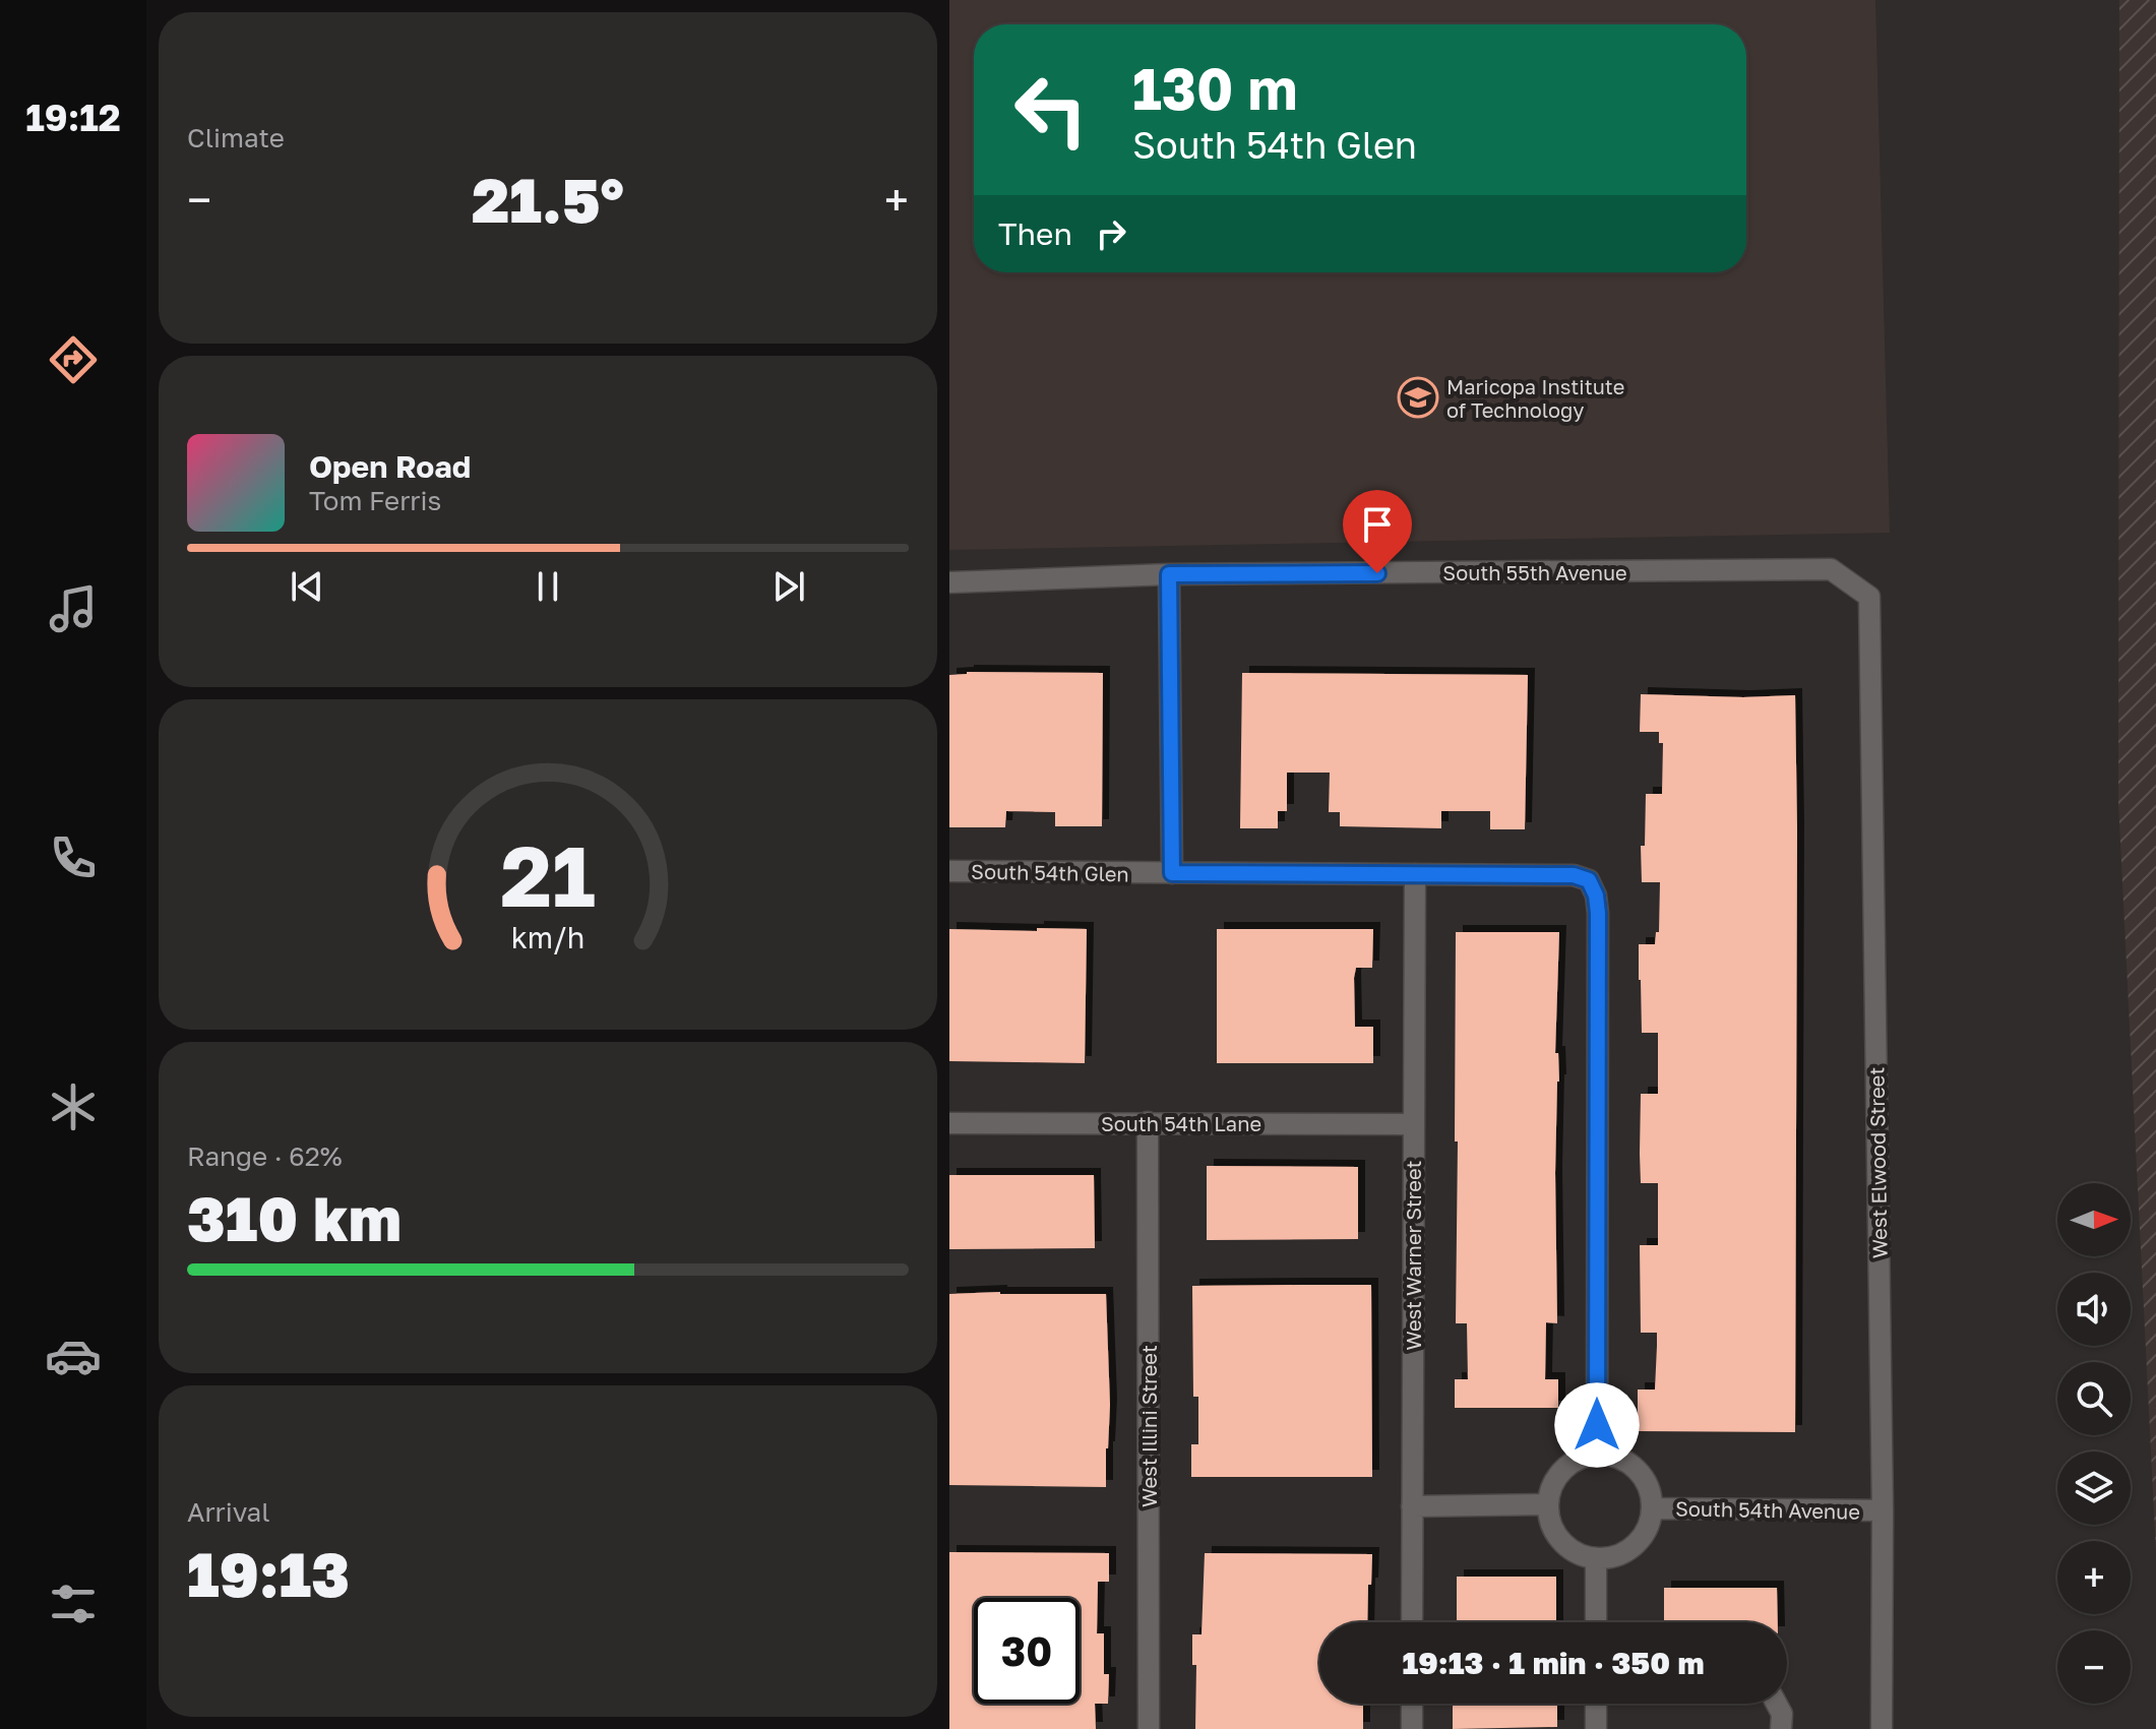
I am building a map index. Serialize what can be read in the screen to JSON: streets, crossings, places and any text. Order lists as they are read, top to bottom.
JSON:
{
  "streets": {
    "street": [
      "South 55th Avenue",
      "South 54th Glen",
      "South 54th Lane",
      "West Elwood Street",
      "West Warner Street",
      "West Illini Street",
      "South 54th Avenue"
    ]
  },
  "crossings": [
    ["South 55th Avenue", "West Elwood Street"],
    ["South 54th Glen", "West Warner Street"],
    ["South 54th Glen", "South 54th Avenue"],
    ["South 54th Lane", "West Warner Street"],
    ["South 54th Lane", "West Illini Street"],
    ["West Elwood Street", "South 54th Avenue"]
  ],
  "places": {
    "school or university": ["Maricopa Institute of Technology"]
  },
  "north": "right",
  "page": {
    "tabs": "19:12",
    "tile": [
      "Climate",
      ["Range · 62%", "310 km"],
      ["Arrival", "19:13"]
    ],
    "turn": ["130 m", "South 54th Glen"],
    "heat": ["−", "21.5°", "+"],
    "then": "Then",
    "song": ["Open Road", "Tom Ferris"],
    "map_buttons": ["+", "−"],
    "limit": "30",
    "trip": "19:13 · 1 min · 350 m",
    "gauge": ["21", "km/h"]
  }
}
